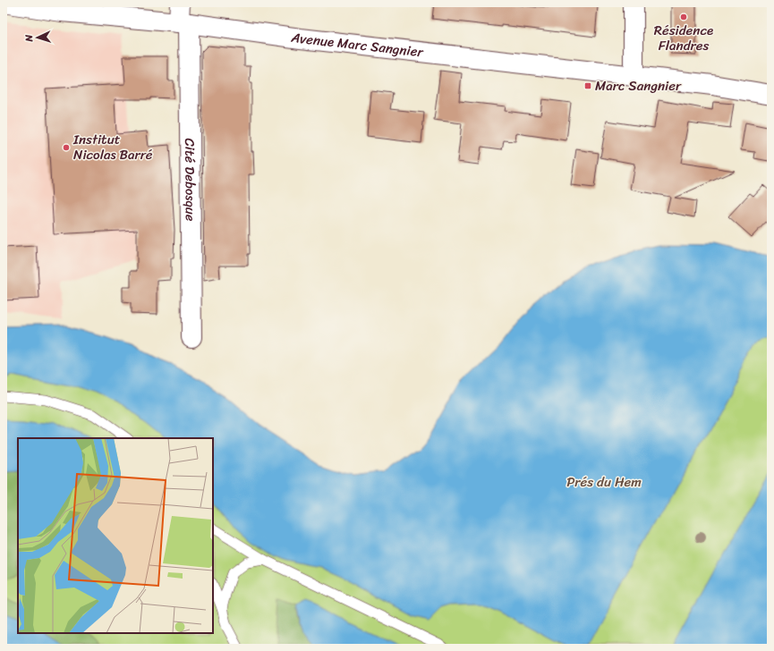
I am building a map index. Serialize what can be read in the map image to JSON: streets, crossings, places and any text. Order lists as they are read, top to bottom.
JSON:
{
  "streets": {
    "street": ["Avenue Marc Sangnier", "Cité Debosque"]
  },
  "crossings": [
    ["Avenue Marc Sangnier", "Cité Debosque"]
  ],
  "parks": ["Prés du Hem"],
  "places": {
    "other": ["Résidence Flandres", "Institut Nicolas Barré"],
    "transit": ["Marc Sangnier"]
  },
  "north": "left"
}
